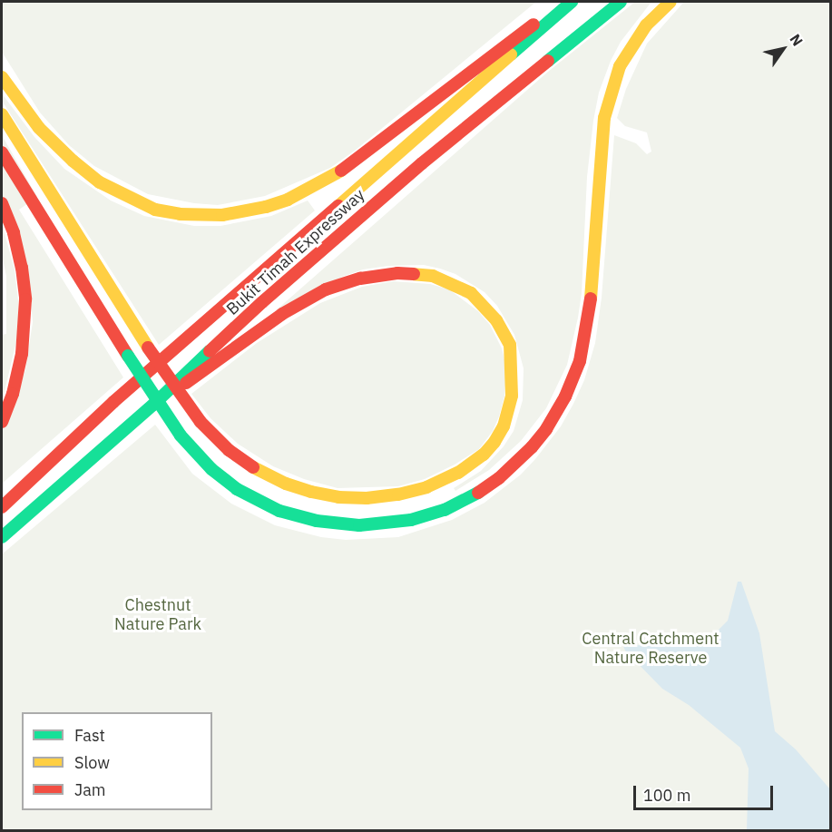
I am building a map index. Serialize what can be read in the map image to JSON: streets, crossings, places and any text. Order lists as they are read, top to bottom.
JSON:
{
  "streets": {
    "highway": ["Bukit Timah Expressway"]
  },
  "parks": ["Chestnut Nature Park", "Central Catchment Nature Reserve"],
  "legend": ["Fast", "Slow", "Jam"],
  "scale_bar": "100 m",
  "north": "top right"
}
